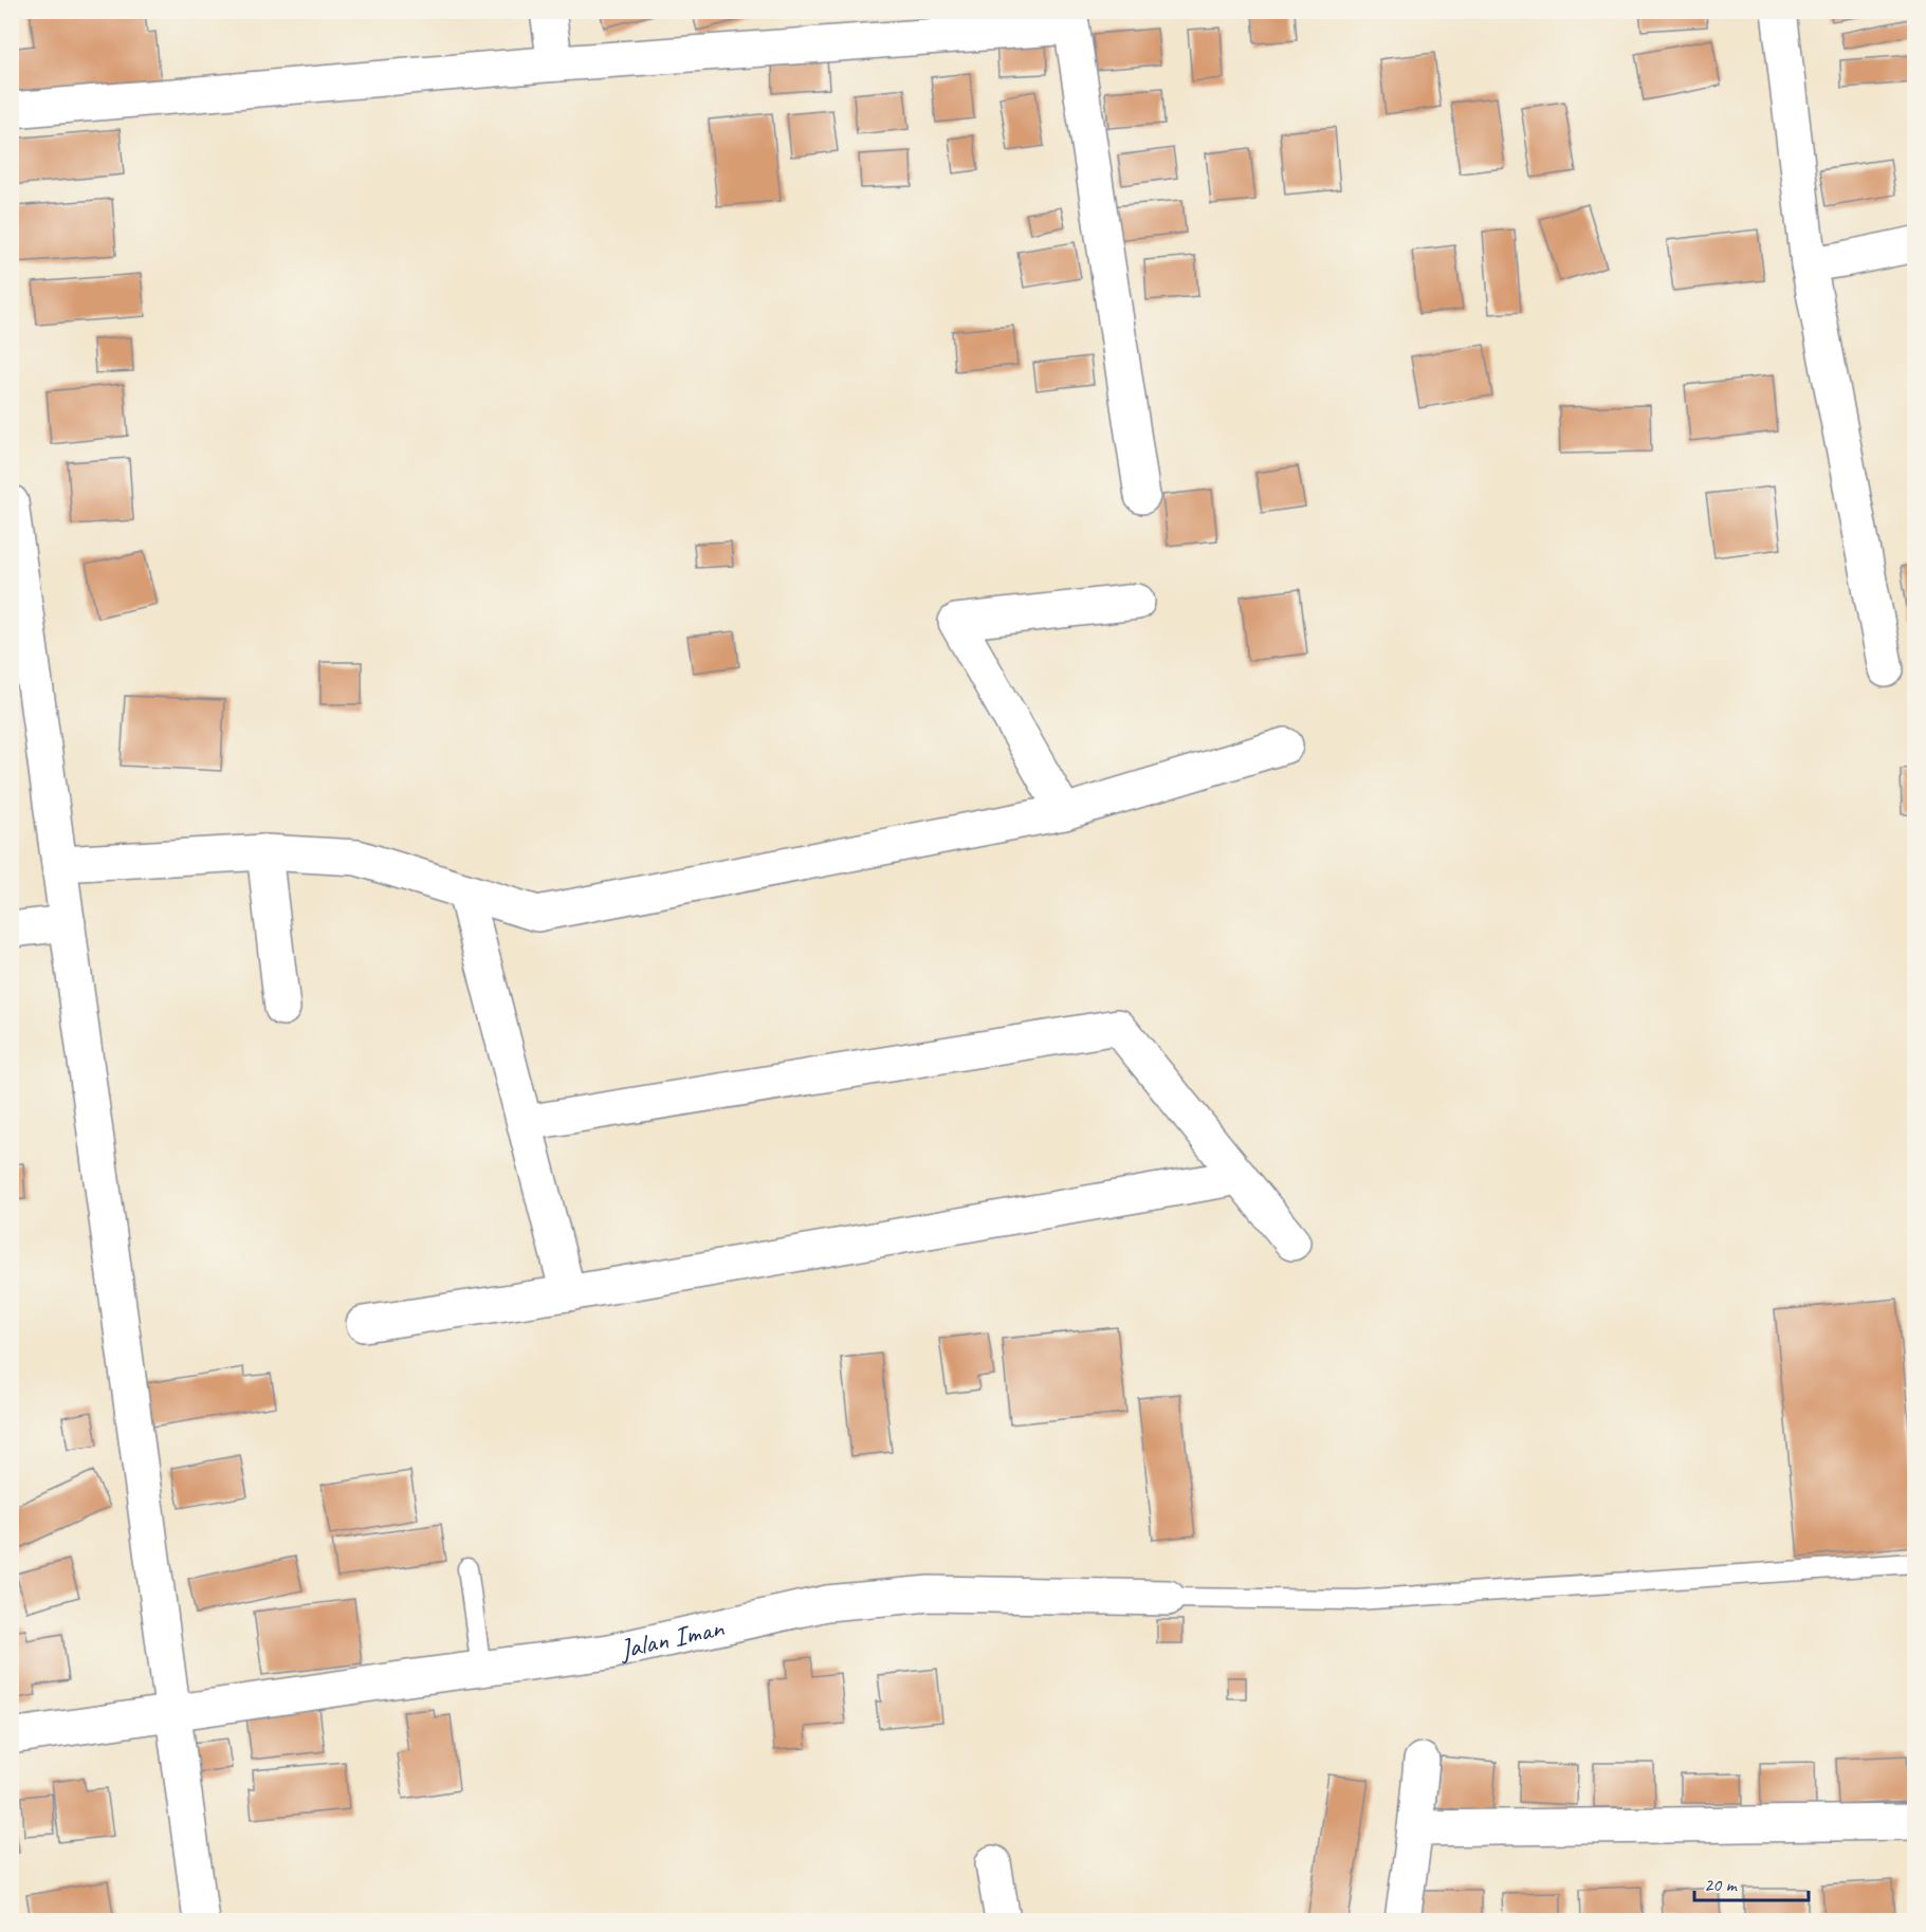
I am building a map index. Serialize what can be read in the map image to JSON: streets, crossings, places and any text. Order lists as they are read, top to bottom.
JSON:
{
  "streets": {
    "street": ["Jalan Iman"]
  },
  "scale_bar": "20 m"
}
